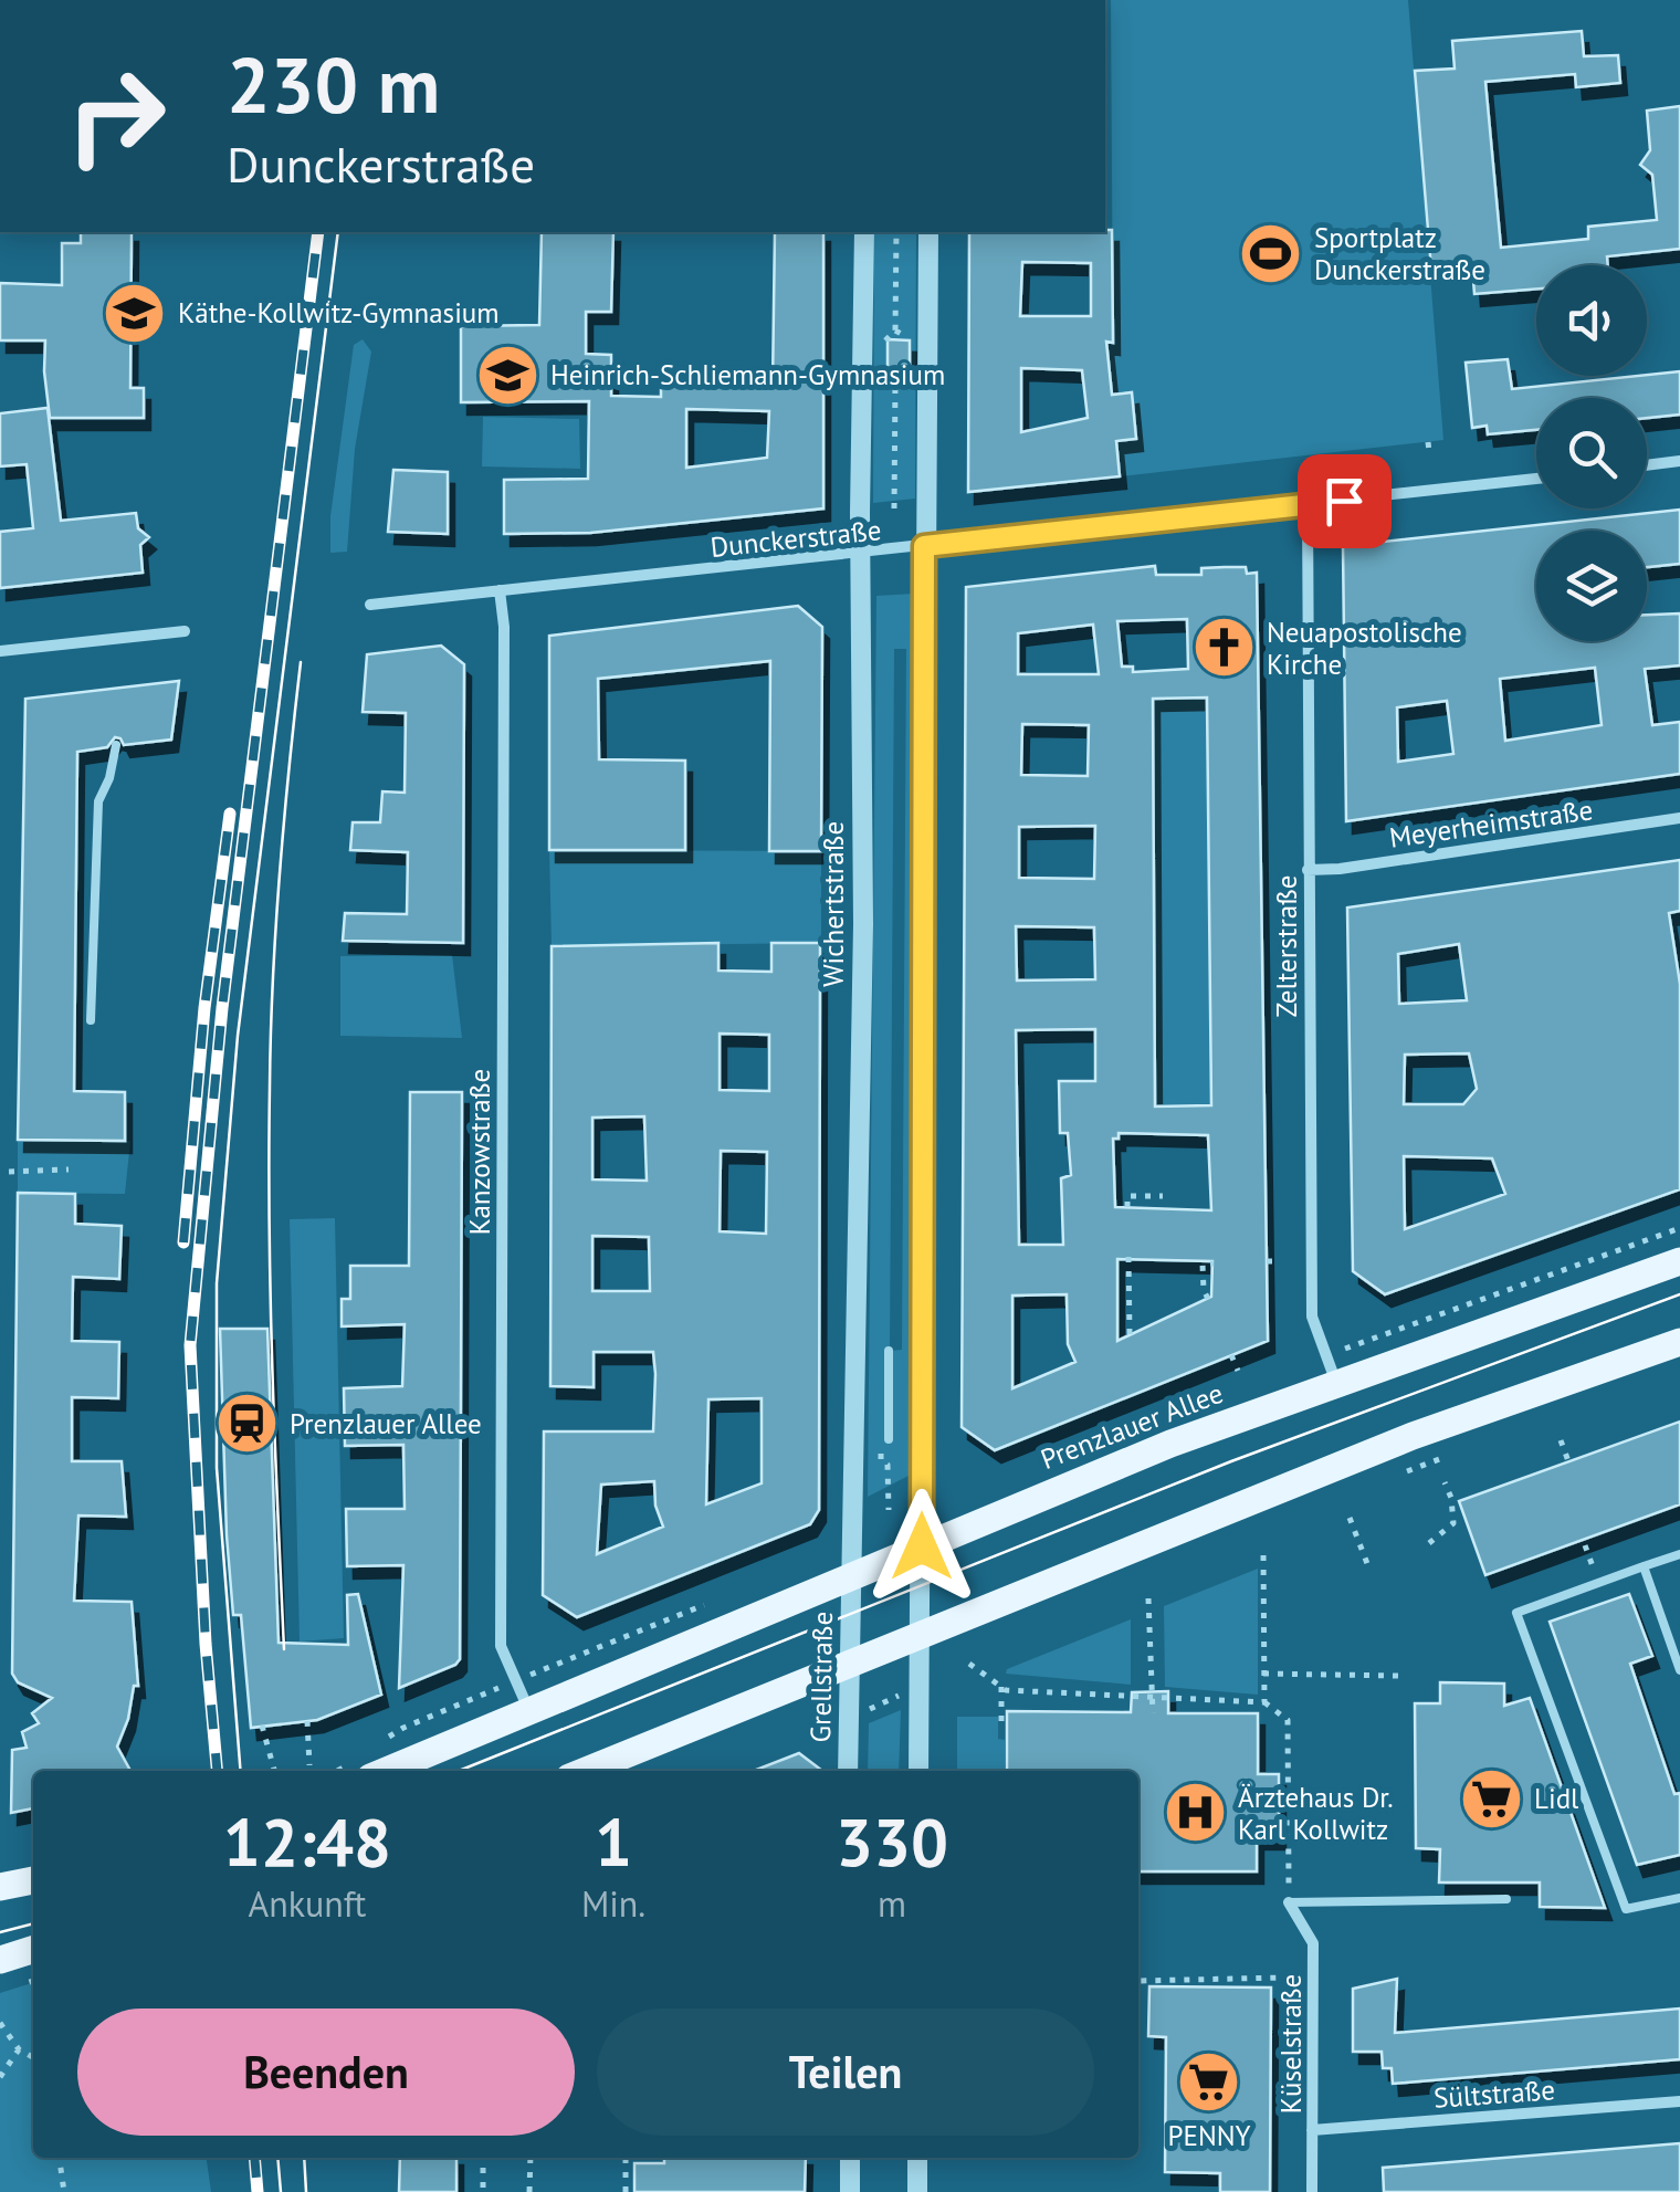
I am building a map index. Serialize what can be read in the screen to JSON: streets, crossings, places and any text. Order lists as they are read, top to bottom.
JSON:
{
  "streets": {
    "main road": ["Prenzlauer Allee"],
    "street": [
      "Dunckerstraße",
      "Meyerheimstraße",
      "Wichertstraße",
      "Zelterstraße",
      "Kanzowstraße",
      "Grellstraße",
      "Küselstraße",
      "Sültstraße"
    ]
  },
  "crossings": [
    ["Dunckerstraße", "Wichertstraße"],
    ["Dunckerstraße", "Zelterstraße"],
    ["Dunckerstraße", "Kanzowstraße"],
    ["Meyerheimstraße", "Zelterstraße"],
    ["Wichertstraße", "Prenzlauer Allee"],
    ["Wichertstraße", "Grellstraße"],
    ["Zelterstraße", "Prenzlauer Allee"],
    ["Kanzowstraße", "Prenzlauer Allee"],
    ["Prenzlauer Allee", "Grellstraße"],
    ["Küselstraße", "Sültstraße"]
  ],
  "places": {
    "sports": ["Sportplatz Dunckerstraße"],
    "school or university": ["Käthe-Kollwitz-Gymnasium", "Heinrich-Schliemann-Gymnasium"],
    "church": ["Neuapostolische Kirche"],
    "station": ["Prenzlauer Allee"],
    "supermarket": ["Lidl", "PENNY"],
    "hospital": ["Ärztehaus Dr. Karl Kollwitz"]
  },
  "page": {
    "turn": ["230 m", "Dunckerstraße"],
    "eta": [
      "12:48",
      "Ankunft",
      "1",
      "Min.",
      "330",
      "m"
    ],
    "buttons": ["Beenden", "Teilen"]
  }
}
